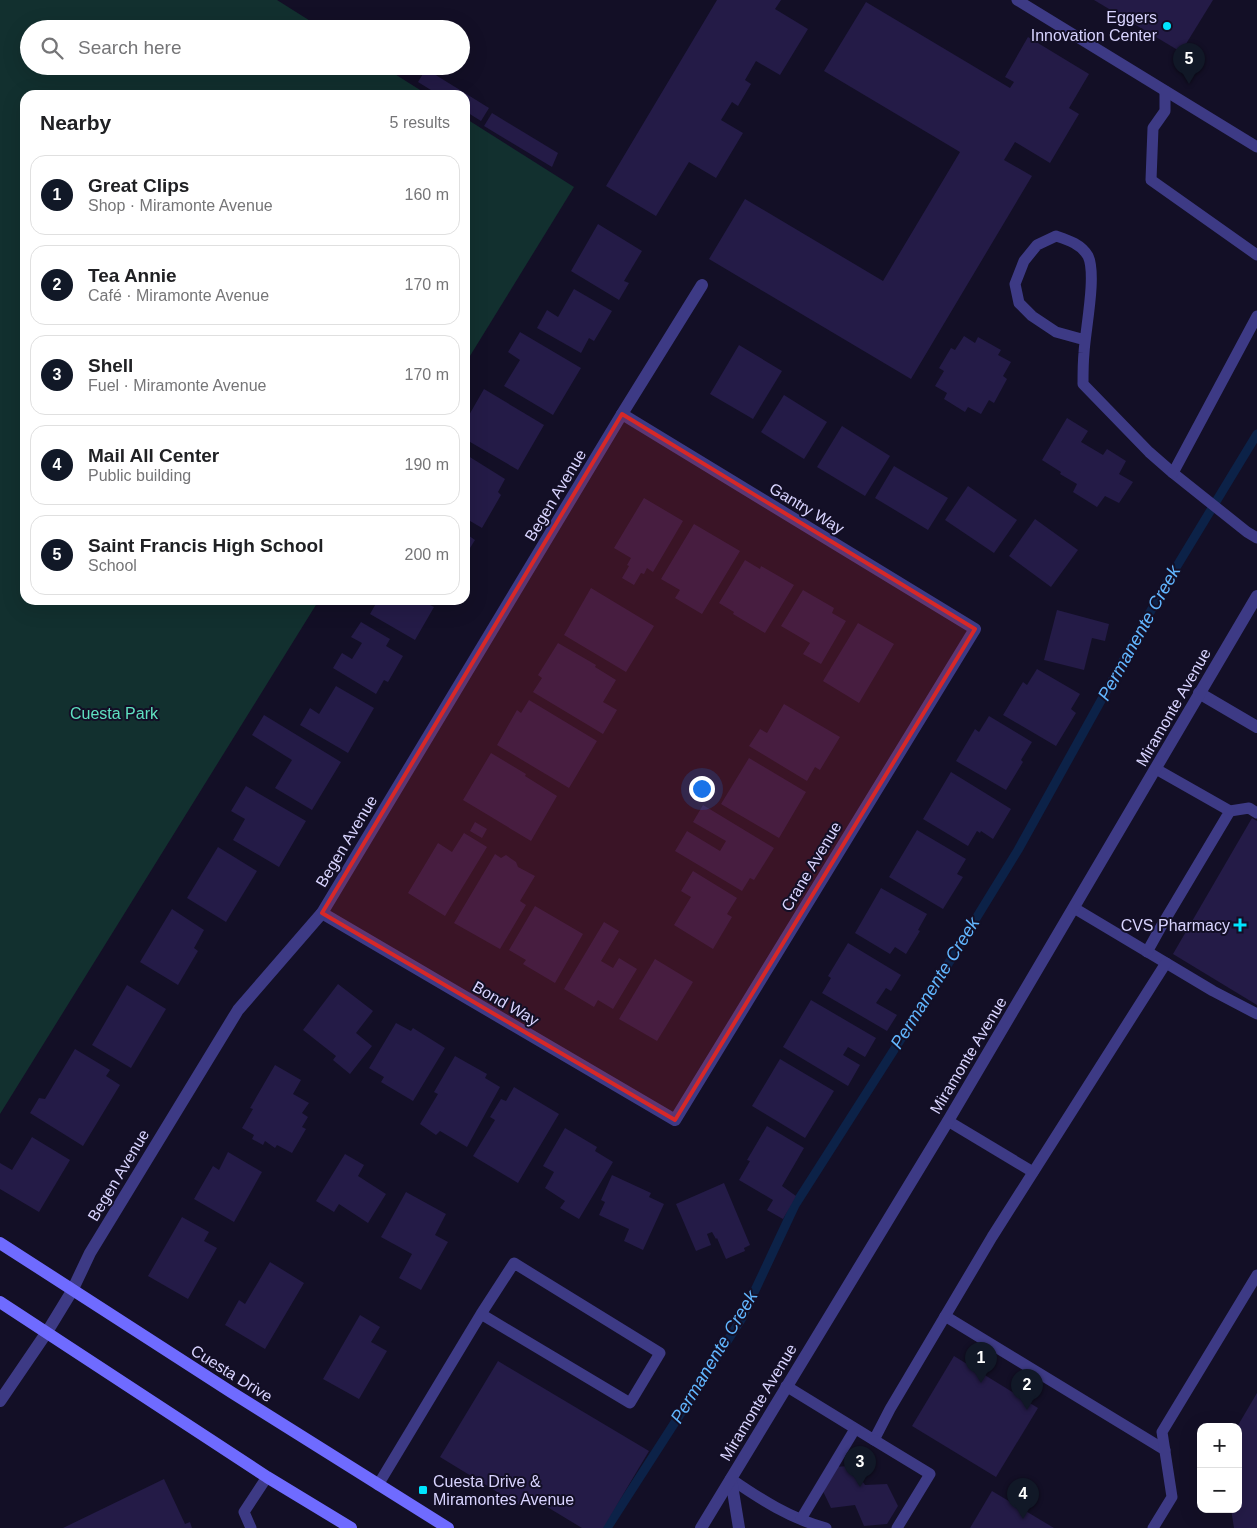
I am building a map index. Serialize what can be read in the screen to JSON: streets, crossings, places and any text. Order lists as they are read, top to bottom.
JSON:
{
  "streets": {
    "main road": ["Cuesta Drive"],
    "street": [
      "Begen Avenue",
      "Gantry Way",
      "Miramonte Avenue",
      "Crane Avenue",
      "Bond Way"
    ]
  },
  "crossings": [
    ["Begen Avenue", "Gantry Way"],
    ["Begen Avenue", "Bond Way"],
    ["Begen Avenue", "Cuesta Drive"],
    ["Gantry Way", "Crane Avenue"],
    ["Crane Avenue", "Bond Way"]
  ],
  "water": ["Permanente Creek"],
  "parks": ["Cuesta Park"],
  "places": {
    "other": ["Eggers Innovation Center"],
    "health": ["CVS Pharmacy"],
    "transit": ["Cuesta Drive & Miramontes Avenue"]
  },
  "page": {
    "search": "Search here",
    "pins": [
      "5",
      "1",
      "2",
      "3",
      "4"
    ],
    "heading": ["Nearby", "5 results"],
    "list": [
      {
        "mark": "1",
        "name": "Great Clips",
        "note": "Shop · Miramonte Avenue",
        "value": "160 m"
      },
      {
        "mark": "2",
        "name": "Tea Annie",
        "note": "Café · Miramonte Avenue",
        "value": "170 m"
      },
      {
        "mark": "3",
        "name": "Shell",
        "note": "Fuel · Miramonte Avenue",
        "value": "170 m"
      },
      {
        "mark": "4",
        "name": "Mail All Center",
        "note": "Public building",
        "value": "190 m"
      },
      {
        "mark": "5",
        "name": "Saint Francis High School",
        "note": "School",
        "value": "200 m"
      }
    ],
    "map_buttons": ["+", "−"]
  }
}
